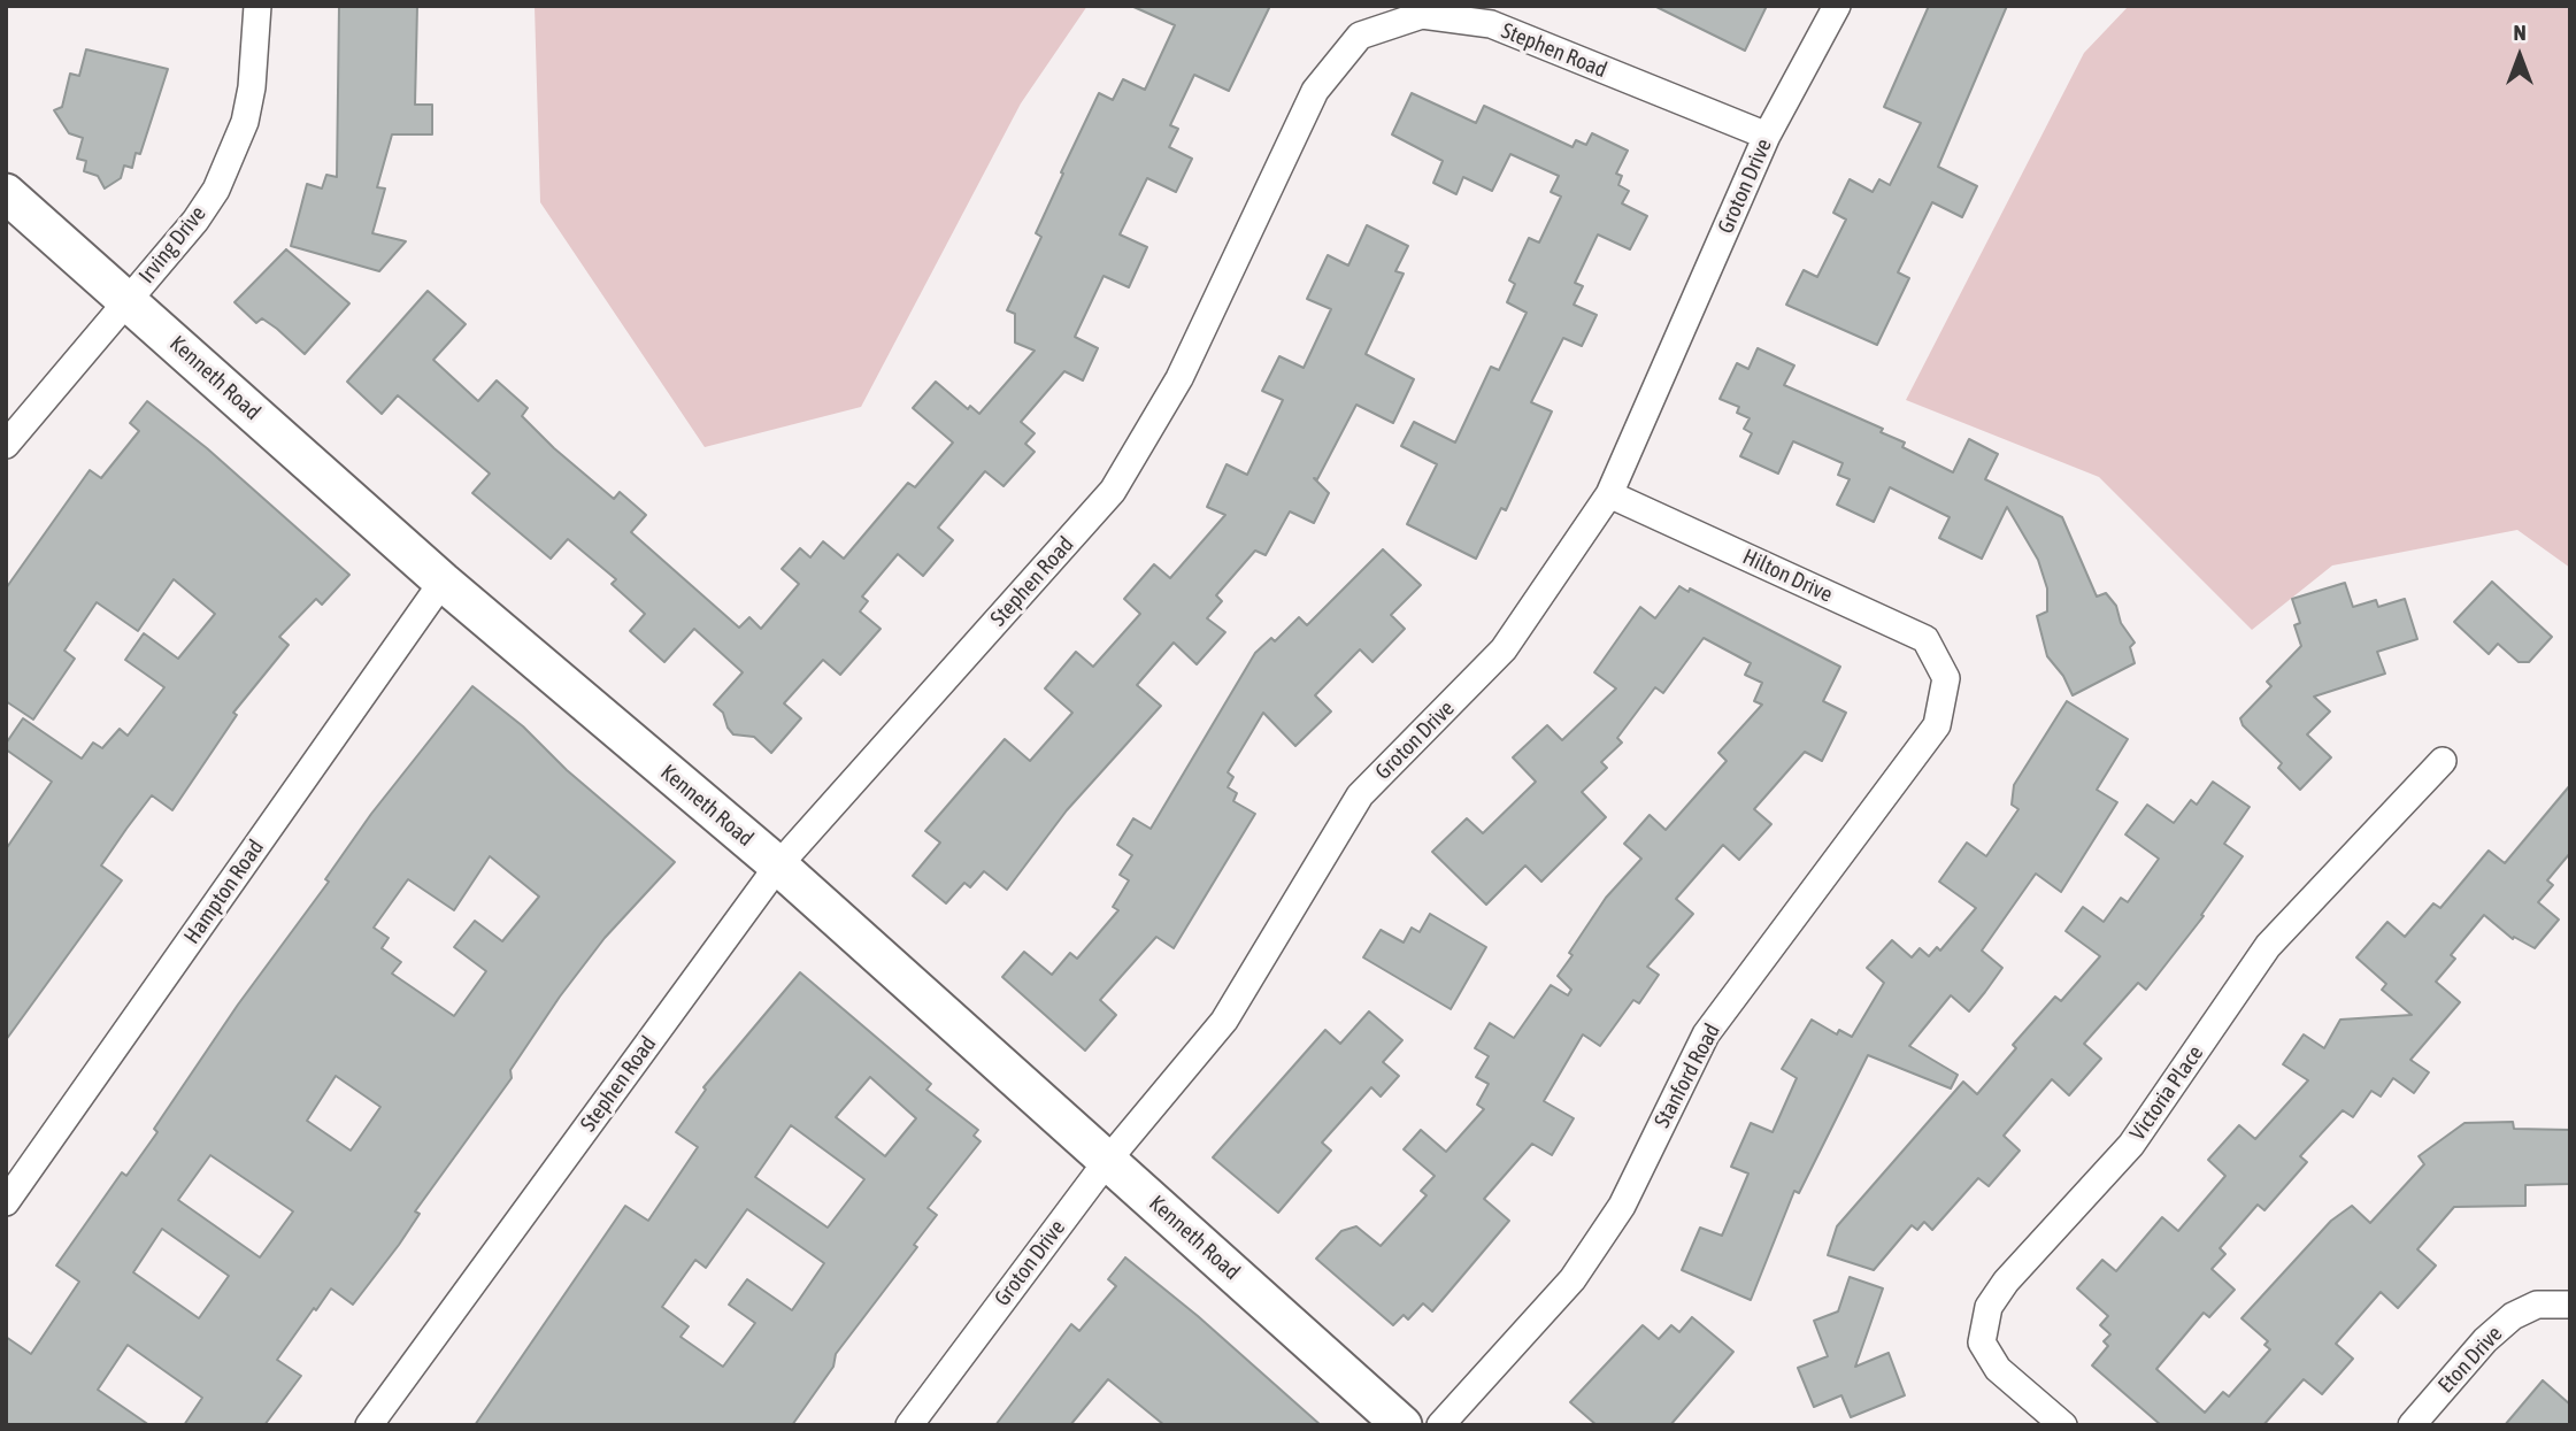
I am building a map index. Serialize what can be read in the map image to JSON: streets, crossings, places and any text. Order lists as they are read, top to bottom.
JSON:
{
  "streets": {
    "street": [
      "Stephen Road",
      "Groton Drive",
      "Irving Drive",
      "Kenneth Road",
      "Hilton Drive",
      "Hampton Road",
      "Stanford Road",
      "Victoria Place",
      "Eton Drive"
    ]
  },
  "crossings": [
    ["Stephen Road", "Groton Drive"],
    ["Stephen Road", "Kenneth Road"],
    ["Groton Drive", "Kenneth Road"],
    ["Groton Drive", "Hilton Drive"],
    ["Irving Drive", "Kenneth Road"],
    ["Kenneth Road", "Hampton Road"],
    ["Hilton Drive", "Stanford Road"]
  ],
  "north": "top"
}
